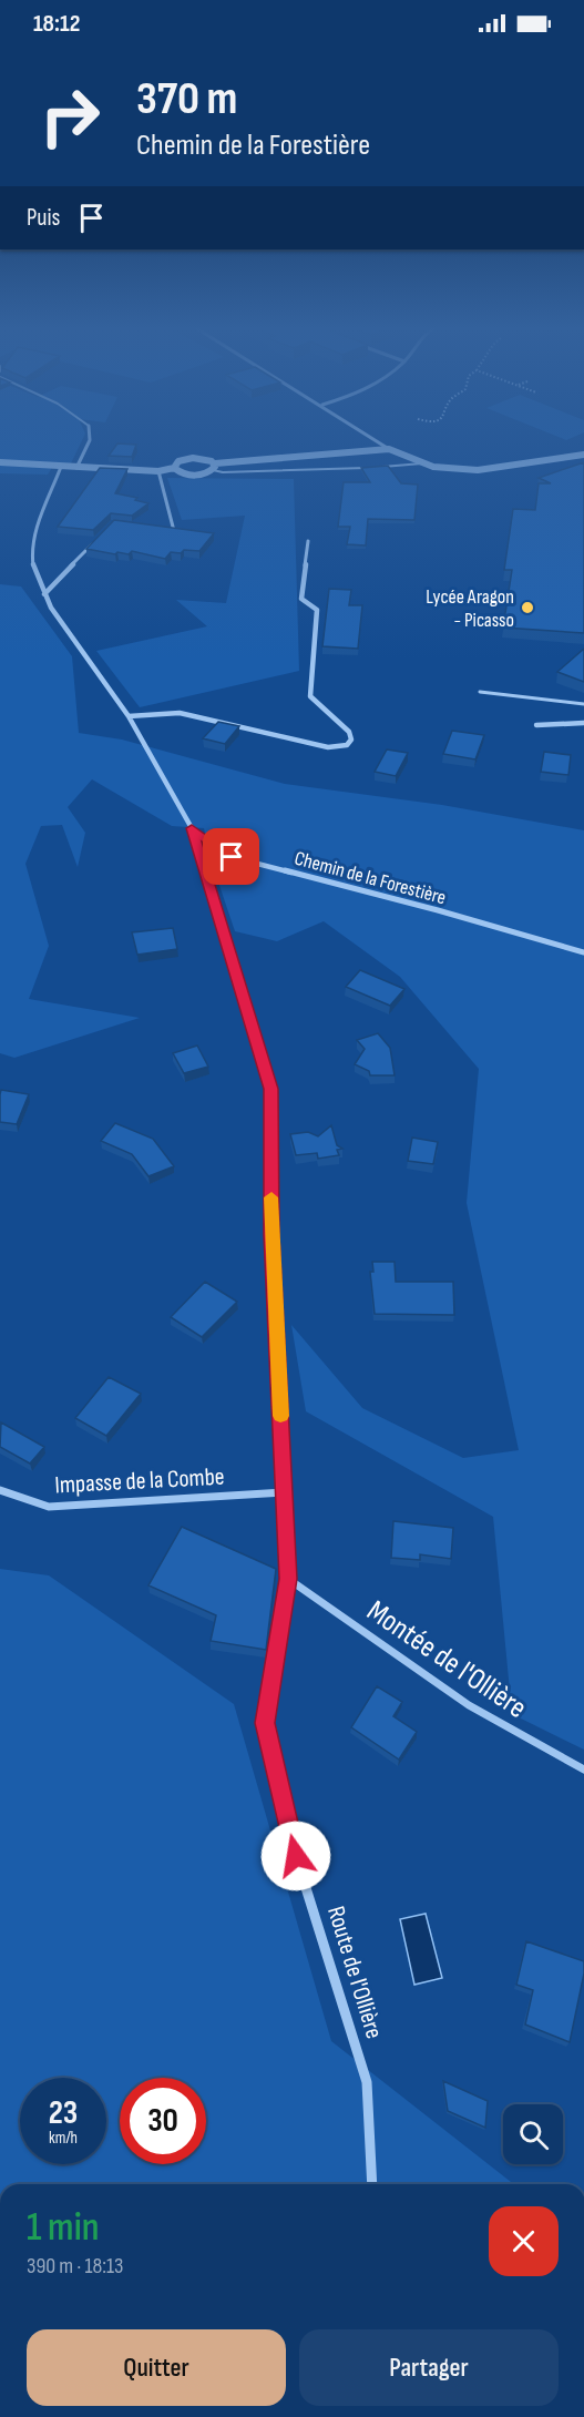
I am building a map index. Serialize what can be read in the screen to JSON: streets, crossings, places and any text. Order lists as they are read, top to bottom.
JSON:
{
  "streets": {
    "street": [
      "Chemin de la Forestière",
      "Impasse de la Combe",
      "Montée de l'Ollière",
      "Route de l'Ollière"
    ]
  },
  "crossings": [
    ["Chemin de la Forestière", "Route de l'Ollière"],
    ["Impasse de la Combe", "Route de l'Ollière"],
    ["Montée de l'Ollière", "Route de l'Ollière"]
  ],
  "places": ["Lycée Aragon - Picasso"],
  "page": {
    "status": "18:12",
    "turn": ["370 m", "Chemin de la Forestière"],
    "then": "Puis",
    "speed": "23 km/h",
    "limit": "30",
    "heading": ["1 min", "390 m · 18:13"],
    "buttons": ["Quitter", "Partager"]
  }
}
